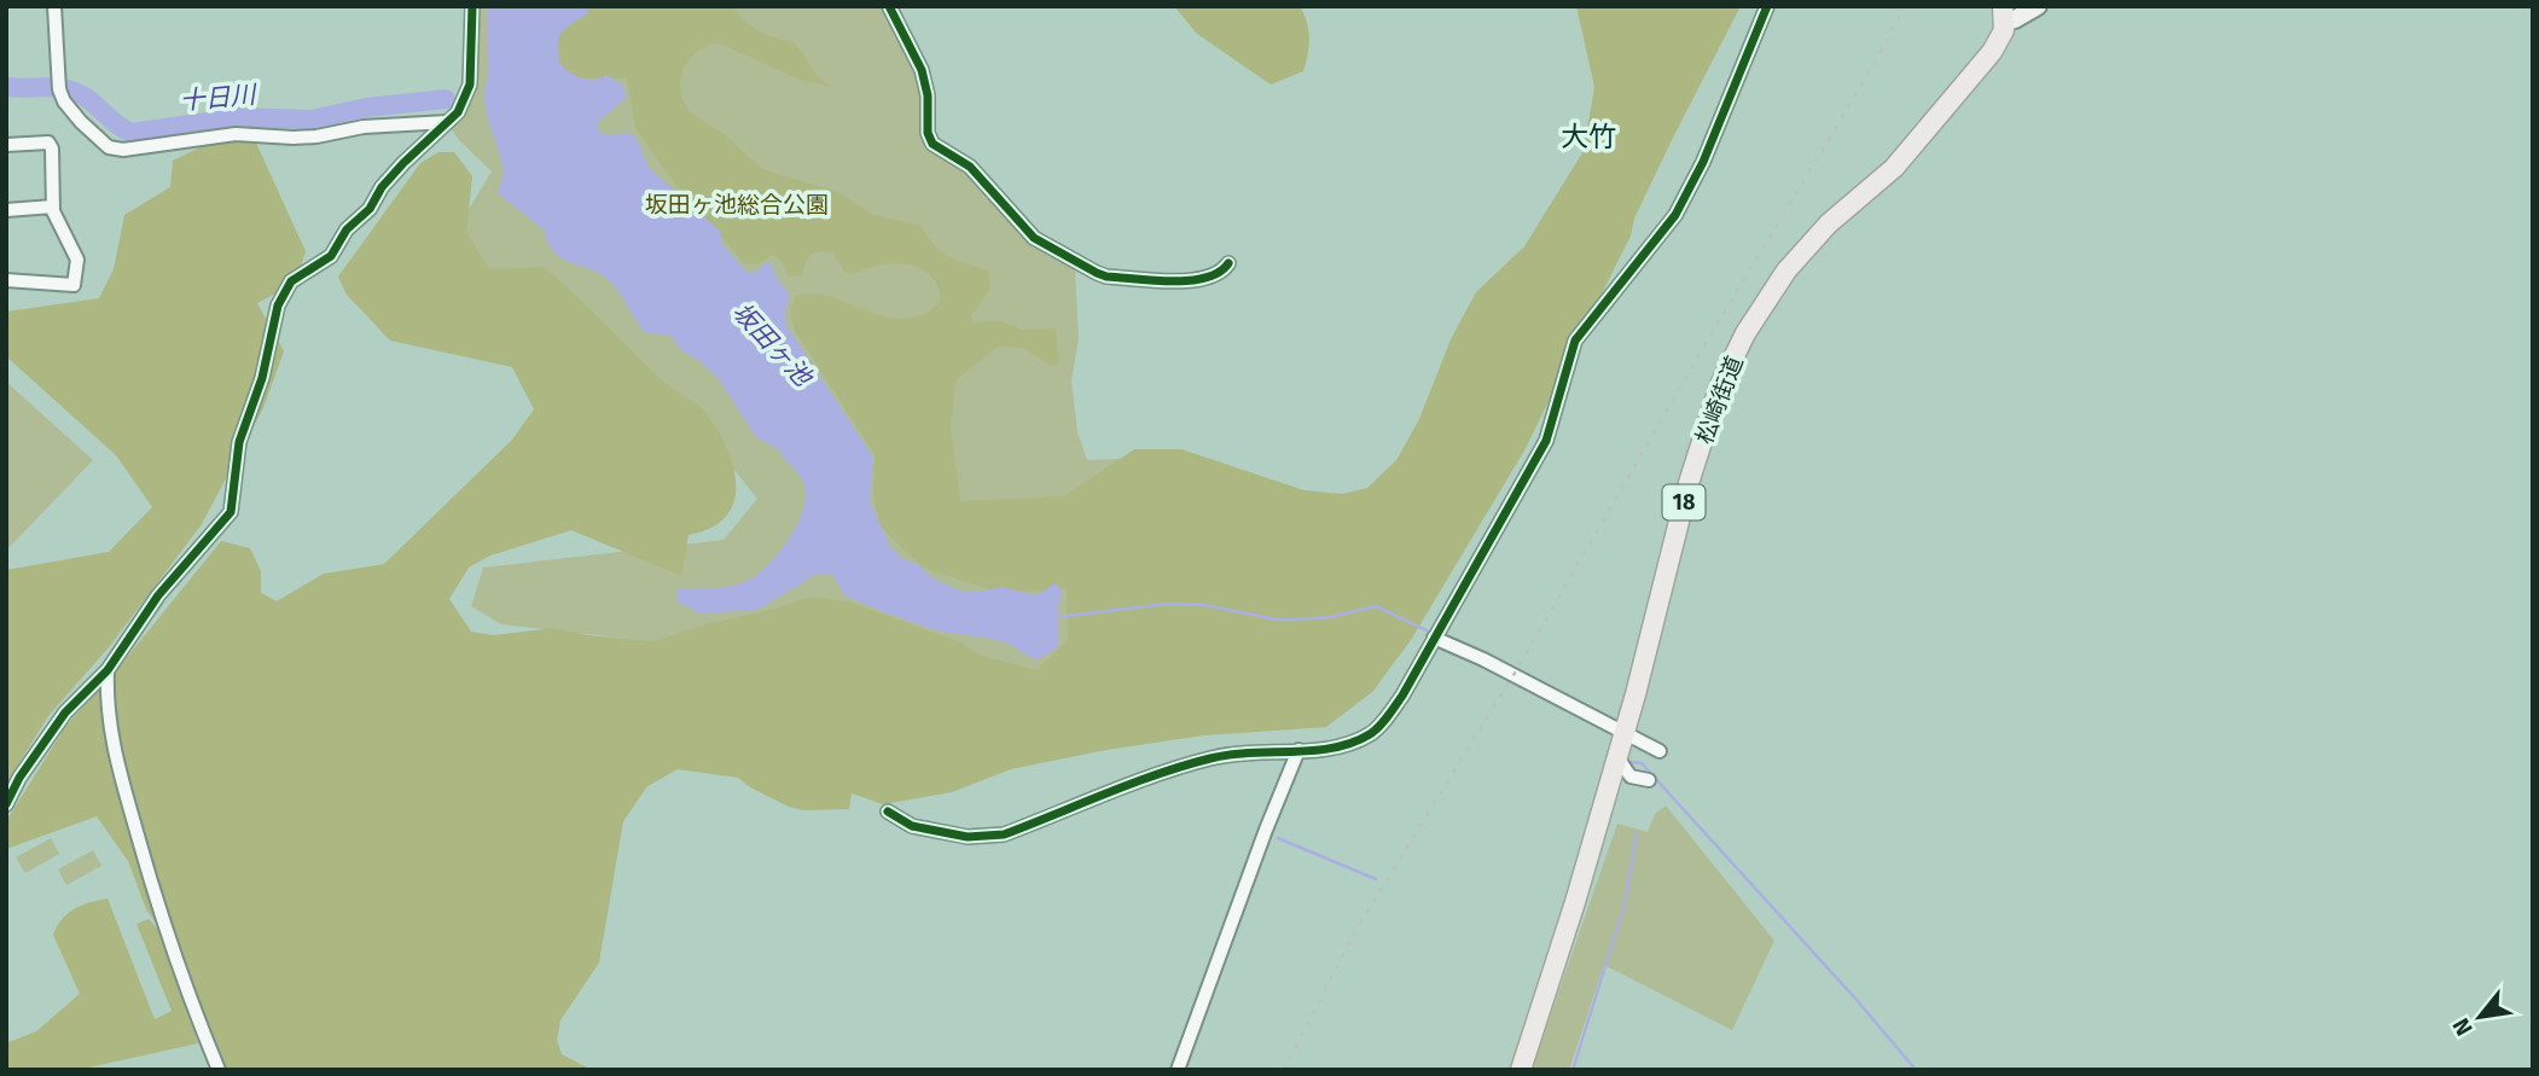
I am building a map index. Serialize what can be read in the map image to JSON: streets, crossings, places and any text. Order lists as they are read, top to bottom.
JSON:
{
  "streets": {
    "main road": ["松崎街道", "18"]
  },
  "districts": ["大竹"],
  "water": ["十日川", "坂田ヶ池"],
  "parks": ["坂田ヶ池総合公園"],
  "north": "bottom left"
}
